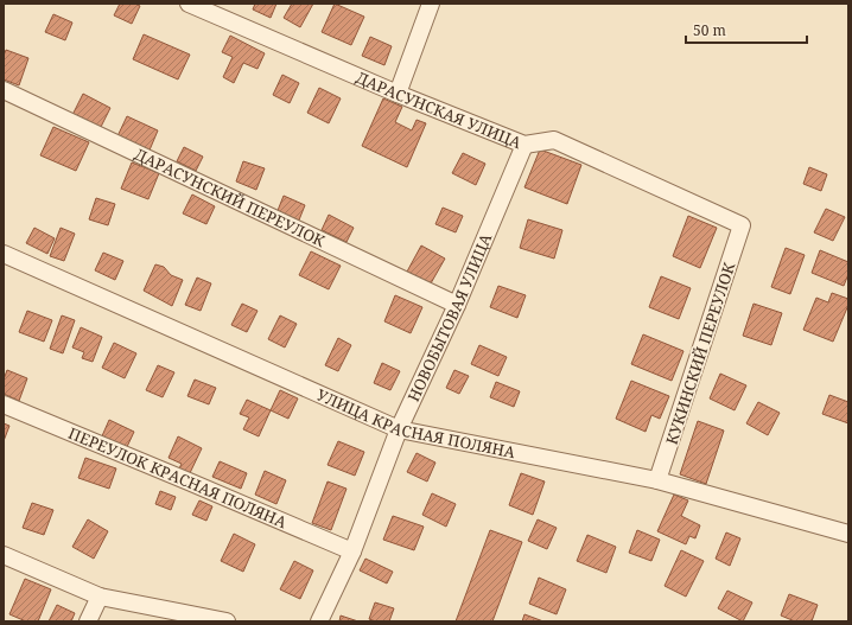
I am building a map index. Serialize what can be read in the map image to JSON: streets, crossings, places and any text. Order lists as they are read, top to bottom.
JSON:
{
  "streets": {
    "street": [
      "ДАРАСУНСКАЯ УЛИЦА",
      "ДАРАСУНСКИЙ ПЕРЕУЛОК",
      "НОВОБЫТОВАЯ УЛИЦА",
      "КУКИНСКИЙ ПЕРЕУЛОК",
      "УЛИЦА КРАСНАЯ ПОЛЯНА",
      "ПЕРЕУЛОК КРАСНАЯ ПОЛЯНА"
    ]
  },
  "crossings": [
    ["ДАРАСУНСКАЯ УЛИЦА", "НОВОБЫТОВАЯ УЛИЦА"],
    ["ДАРАСУНСКАЯ УЛИЦА", "КУКИНСКИЙ ПЕРЕУЛОК"],
    ["ДАРАСУНСКИЙ ПЕРЕУЛОК", "НОВОБЫТОВАЯ УЛИЦА"],
    ["НОВОБЫТОВАЯ УЛИЦА", "УЛИЦА КРАСНАЯ ПОЛЯНА"],
    ["НОВОБЫТОВАЯ УЛИЦА", "ПЕРЕУЛОК КРАСНАЯ ПОЛЯНА"],
    ["КУКИНСКИЙ ПЕРЕУЛОК", "УЛИЦА КРАСНАЯ ПОЛЯНА"]
  ],
  "scale_bar": "50 m"
}
